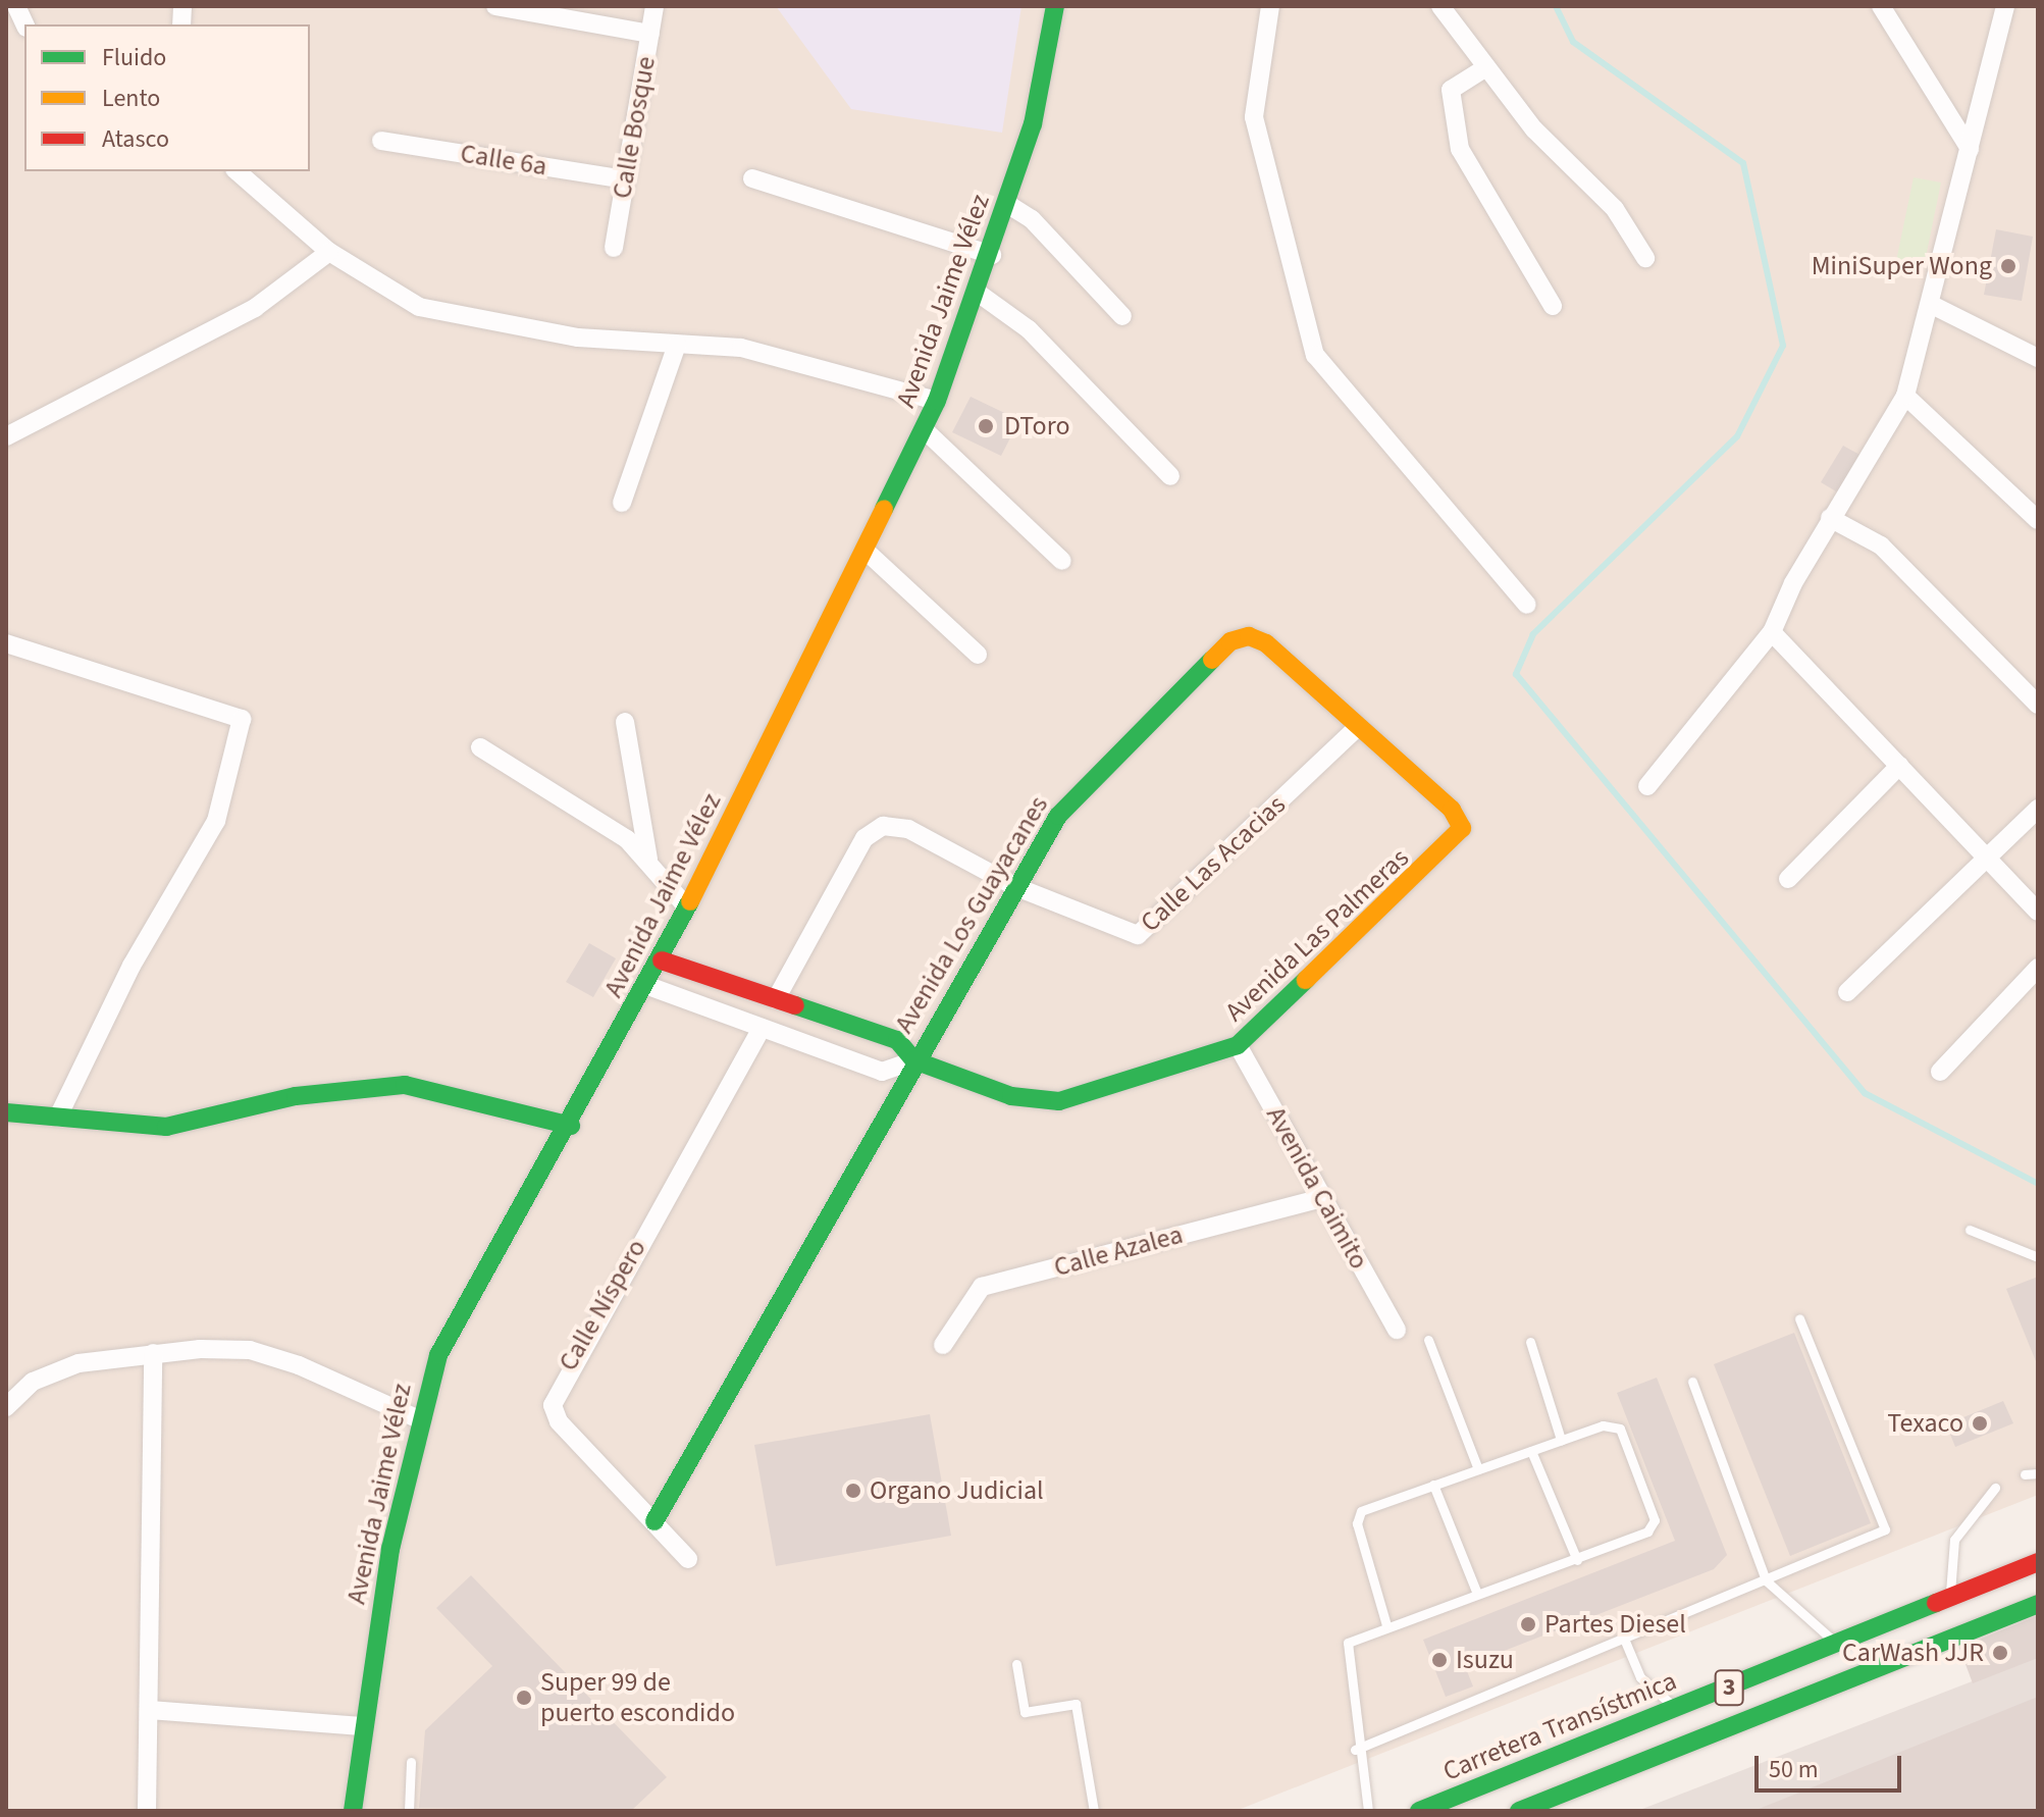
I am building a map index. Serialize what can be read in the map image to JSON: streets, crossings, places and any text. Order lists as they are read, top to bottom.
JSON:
{
  "streets": {
    "street": [
      "Calle Bosque",
      "Calle 6a",
      "Avenida Jaime Vélez",
      "Calle Las Acacias",
      "Avenida Los Guayacanes",
      "Avenida Las Palmeras",
      "Avenida Caimito",
      "Calle Azalea",
      "Calle Níspero",
      "3",
      "Carretera Transístmica"
    ]
  },
  "crossings": [
    ["Calle Bosque", "Calle 6a"],
    ["Avenida Jaime Vélez", "Avenida Las Palmeras"],
    ["Calle Las Acacias", "Avenida Los Guayacanes"],
    ["Calle Las Acacias", "Avenida Las Palmeras"],
    ["Avenida Los Guayacanes", "Avenida Las Palmeras"],
    ["Avenida Los Guayacanes", "Calle Níspero"],
    ["Avenida Las Palmeras", "Avenida Caimito"],
    ["Avenida Caimito", "Calle Azalea"]
  ],
  "places": [
    "MiniSuper Wong",
    "DToro",
    "Texaco",
    "Organo Judicial",
    "Partes Diesel",
    "CarWash JJR",
    "Isuzu",
    "Super 99 de puerto escondido"
  ],
  "legend": ["Fluido", "Lento", "Atasco"],
  "scale_bar": "50 m"
}
